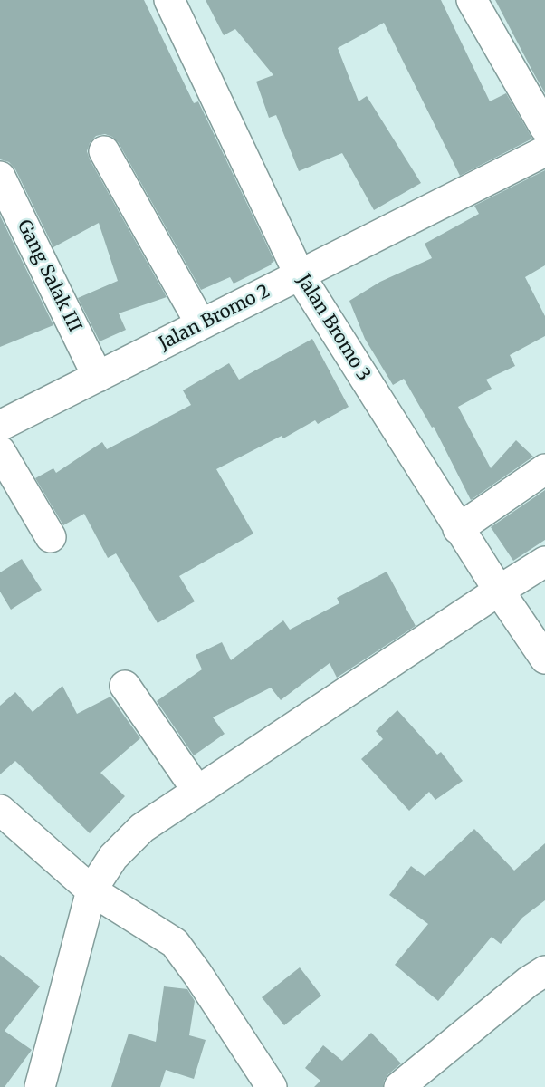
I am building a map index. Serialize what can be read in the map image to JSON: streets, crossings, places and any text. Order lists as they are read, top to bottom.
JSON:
{
  "streets": {
    "street": ["Gang Salak III", "Jalan Bromo 2", "Jalan Bromo 3"]
  },
  "crossings": [
    ["Gang Salak III", "Jalan Bromo 2"],
    ["Jalan Bromo 2", "Jalan Bromo 3"]
  ]
}
